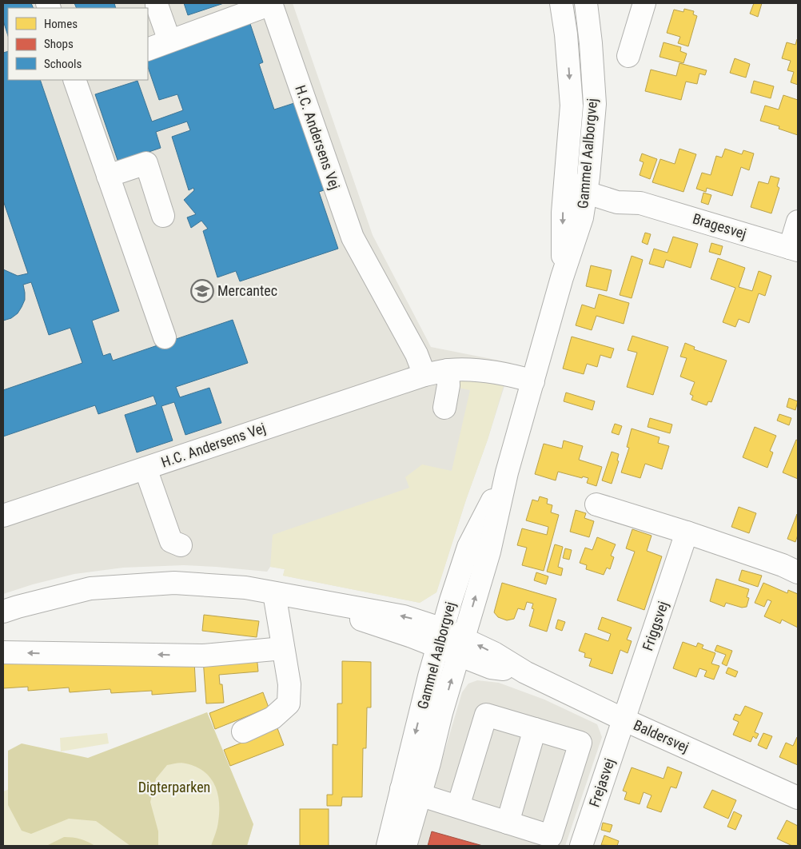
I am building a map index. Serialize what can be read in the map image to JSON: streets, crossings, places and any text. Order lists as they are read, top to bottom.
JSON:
{
  "streets": {
    "street": [
      "H.C. Andersens Vej",
      "Gammel Aalborgvej",
      "Bragesvej",
      "Friggsvej",
      "Baldersvej",
      "Frejasvej"
    ]
  },
  "crossings": [
    ["H.C. Andersens Vej", "Gammel Aalborgvej"],
    ["Gammel Aalborgvej", "Bragesvej"],
    ["Gammel Aalborgvej", "Baldersvej"],
    ["Friggsvej", "Baldersvej"],
    ["Friggsvej", "Frejasvej"],
    ["Baldersvej", "Frejasvej"]
  ],
  "parks": ["Digterparken"],
  "places": {
    "school or university": ["Mercantec"]
  },
  "legend": ["Homes", "Shops", "Schools"]
}
